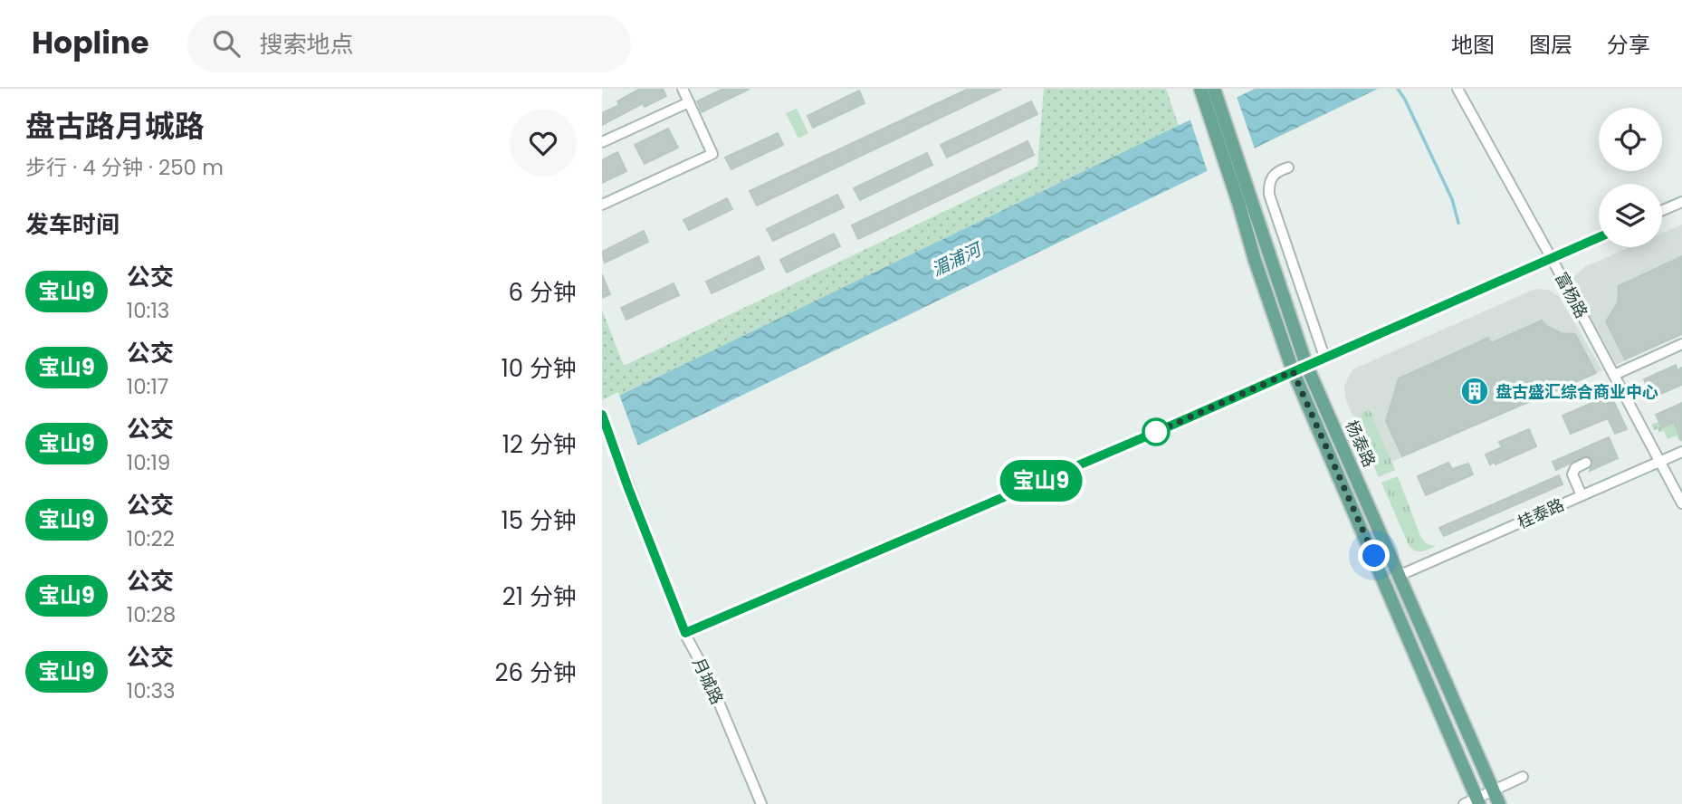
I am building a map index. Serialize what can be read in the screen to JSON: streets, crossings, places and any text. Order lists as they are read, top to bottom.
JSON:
{
  "streets": {
    "main road": ["杨泰路"],
    "street": ["富杨路", "桂泰路", "月城路"]
  },
  "crossings": [
    ["富杨路", "桂泰路"],
    ["杨泰路", "桂泰路"]
  ],
  "water": ["湄浦河"],
  "places": {
    "building": ["盘古盛汇综合商业中心"]
  },
  "lines": ["bus line 宝山9"],
  "page": {
    "header": "Hopline",
    "search": "搜索地点",
    "nav": ["地图", "图层", "分享"],
    "heading": [
      ["盘古路月城路", "步行 · 4 分钟 · 250 m"],
      "发车时间"
    ],
    "on_map": "宝山9",
    "list": [
      {
        "mark": "宝山9",
        "name": "公交",
        "note": "10:13",
        "value": "6 分钟"
      },
      {
        "mark": "宝山9",
        "name": "公交",
        "note": "10:17",
        "value": "10 分钟"
      },
      {
        "mark": "宝山9",
        "name": "公交",
        "note": "10:19",
        "value": "12 分钟"
      },
      {
        "mark": "宝山9",
        "name": "公交",
        "note": "10:22",
        "value": "15 分钟"
      },
      {
        "mark": "宝山9",
        "name": "公交",
        "note": "10:28",
        "value": "21 分钟"
      },
      {
        "mark": "宝山9",
        "name": "公交",
        "note": "10:33",
        "value": "26 分钟"
      }
    ]
  }
}
